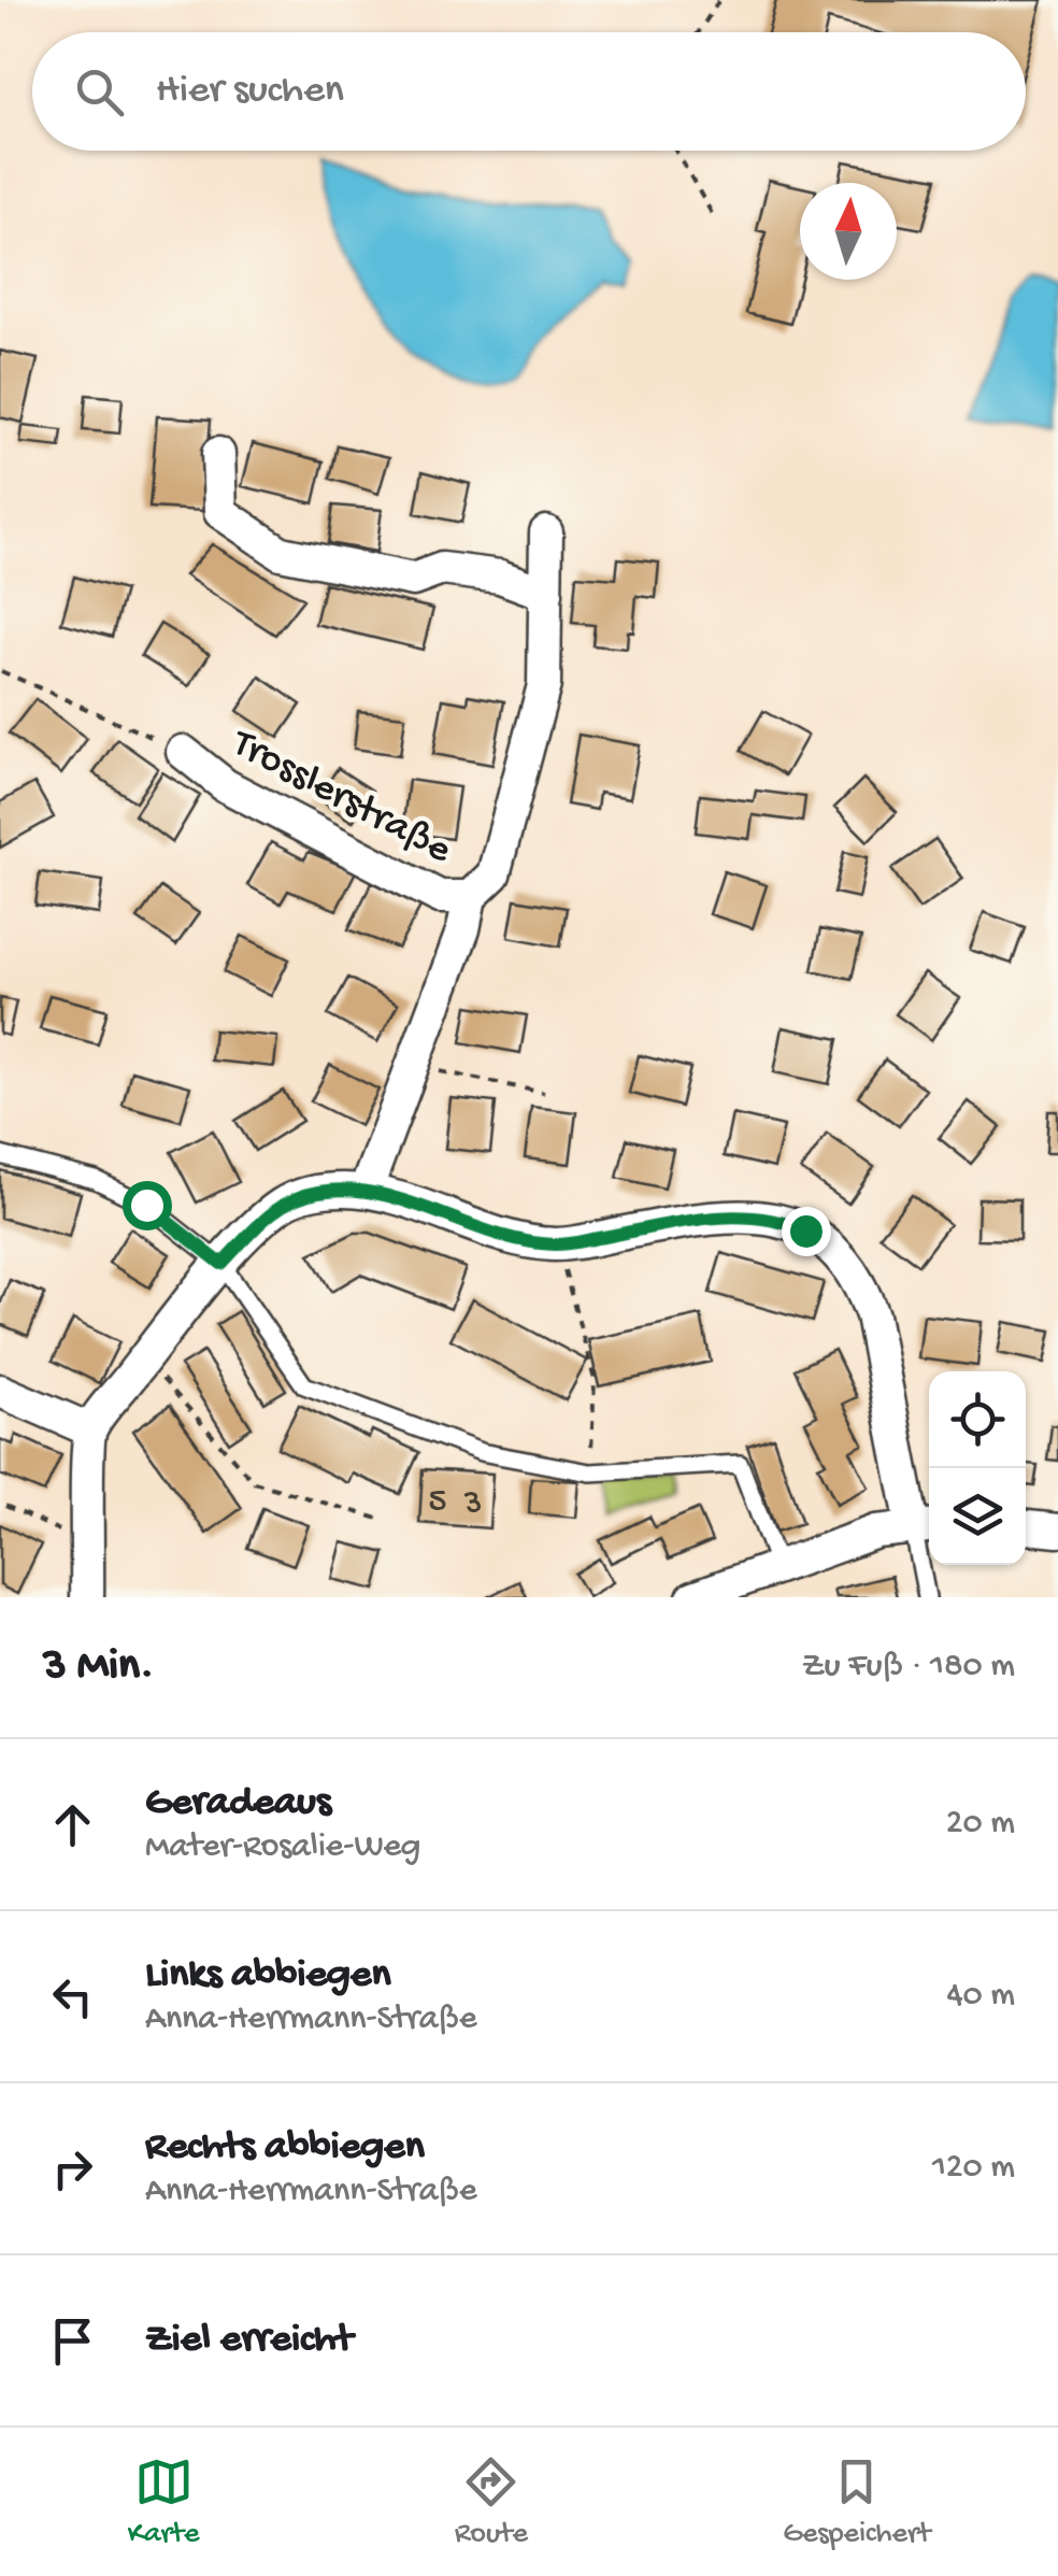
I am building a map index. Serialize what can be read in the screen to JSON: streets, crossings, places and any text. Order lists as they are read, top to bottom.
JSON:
{
  "streets": {
    "street": ["Trosslerstraße"]
  },
  "house_numbers": ["5", "3"],
  "north": "top",
  "page": {
    "search": "Hier suchen",
    "heading": ["3 Min.", "Zu Fuß · 180 m"],
    "list": [
      ["Geradeaus", "Mater-Rosalie-Weg", "20 m"],
      ["Links abbiegen", "Anna-Herrmann-Straße", "40 m"],
      ["Rechts abbiegen", "Anna-Herrmann-Straße", "120 m"],
      "Ziel erreicht"
    ],
    "nav": ["Karte", "Route", "Gespeichert"]
  }
}
